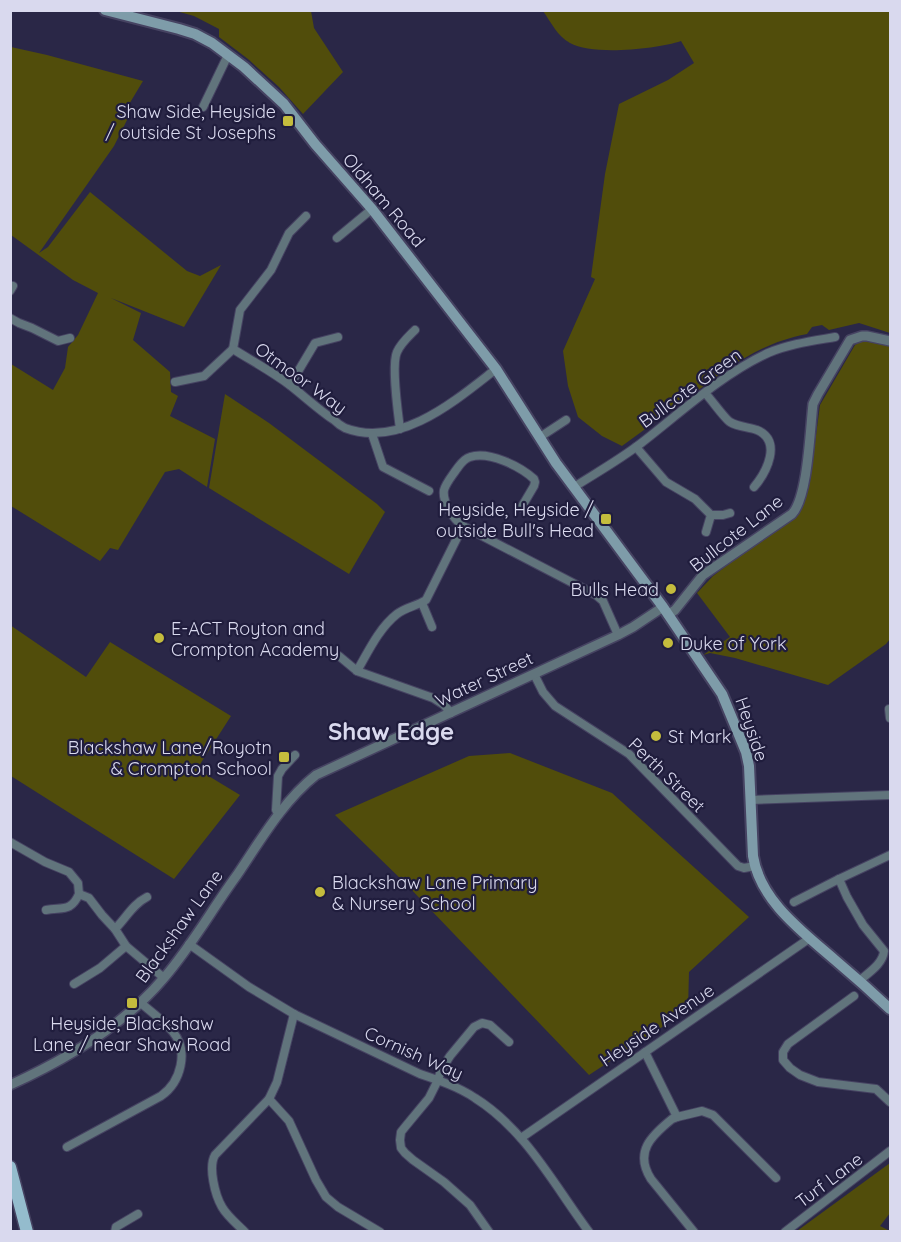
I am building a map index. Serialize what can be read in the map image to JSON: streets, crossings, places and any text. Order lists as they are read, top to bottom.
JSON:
{
  "streets": {
    "main road": ["Oldham Road", "Heyside"],
    "street": [
      "Otmoor Way",
      "Bullcote Green",
      "Bullcote Lane",
      "Water Street",
      "Perth Street",
      "Blackshaw Lane",
      "Heyside Avenue",
      "Cornish Way",
      "Turf Lane"
    ]
  },
  "crossings": [
    ["Oldham Road", "Otmoor Way"],
    ["Oldham Road", "Bullcote Green"],
    ["Oldham Road", "Heyside"],
    ["Bullcote Green", "Heyside"],
    ["Bullcote Lane", "Water Street"],
    ["Bullcote Lane", "Heyside"],
    ["Water Street", "Heyside"],
    ["Water Street", "Perth Street"],
    ["Water Street", "Blackshaw Lane"],
    ["Heyside", "Perth Street"],
    ["Heyside", "Heyside Avenue"],
    ["Blackshaw Lane", "Cornish Way"],
    ["Heyside Avenue", "Cornish Way"]
  ],
  "districts": ["Shaw Edge"],
  "places": {
    "transit": [
      "Shaw Side, Heyside / outside St Josephs",
      "Heyside, Heyside / outside Bull's Head",
      "Blackshaw Lane/Royotn & Crompton School",
      "Heyside, Blackshaw Lane / near Shaw Road"
    ],
    "other": [
      "Bulls Head",
      "E-ACT Royton and Crompton Academy",
      "Duke of York",
      "St Mark",
      "Blackshaw Lane Primary & Nursery School"
    ]
  }
}
